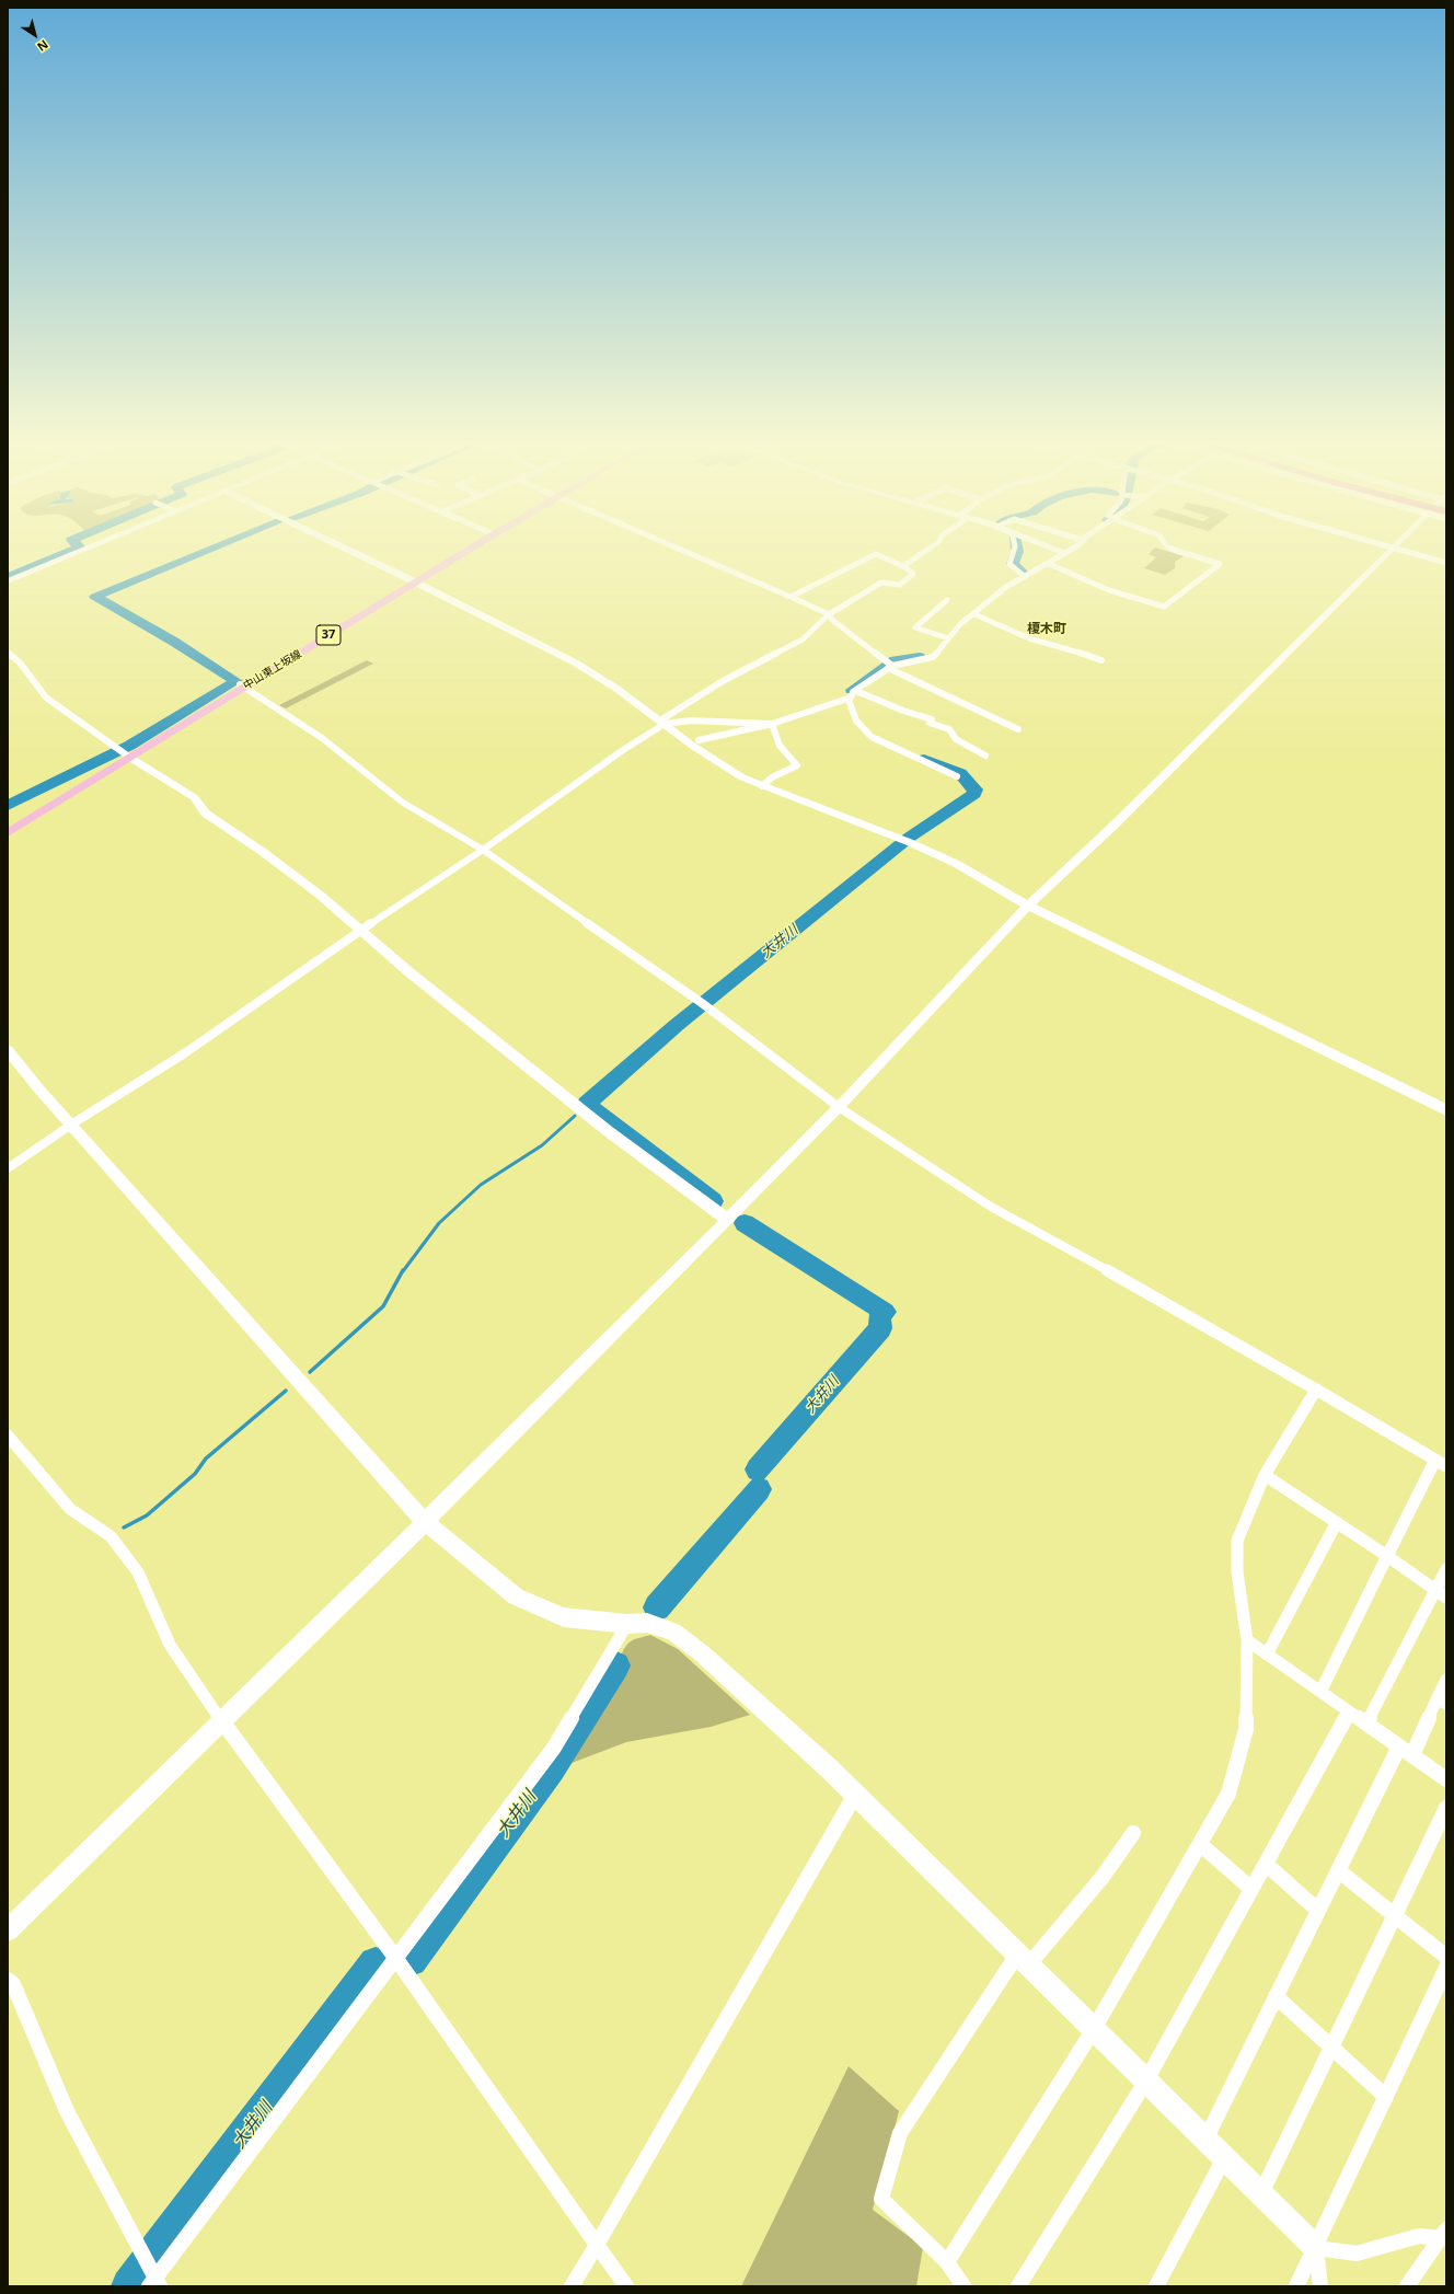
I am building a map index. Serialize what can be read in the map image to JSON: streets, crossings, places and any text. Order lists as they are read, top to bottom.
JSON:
{
  "streets": {
    "main road": ["37", "中山東上坂線"]
  },
  "districts": ["榎木町"],
  "water": ["大井川"],
  "north": "bottom right"
}
